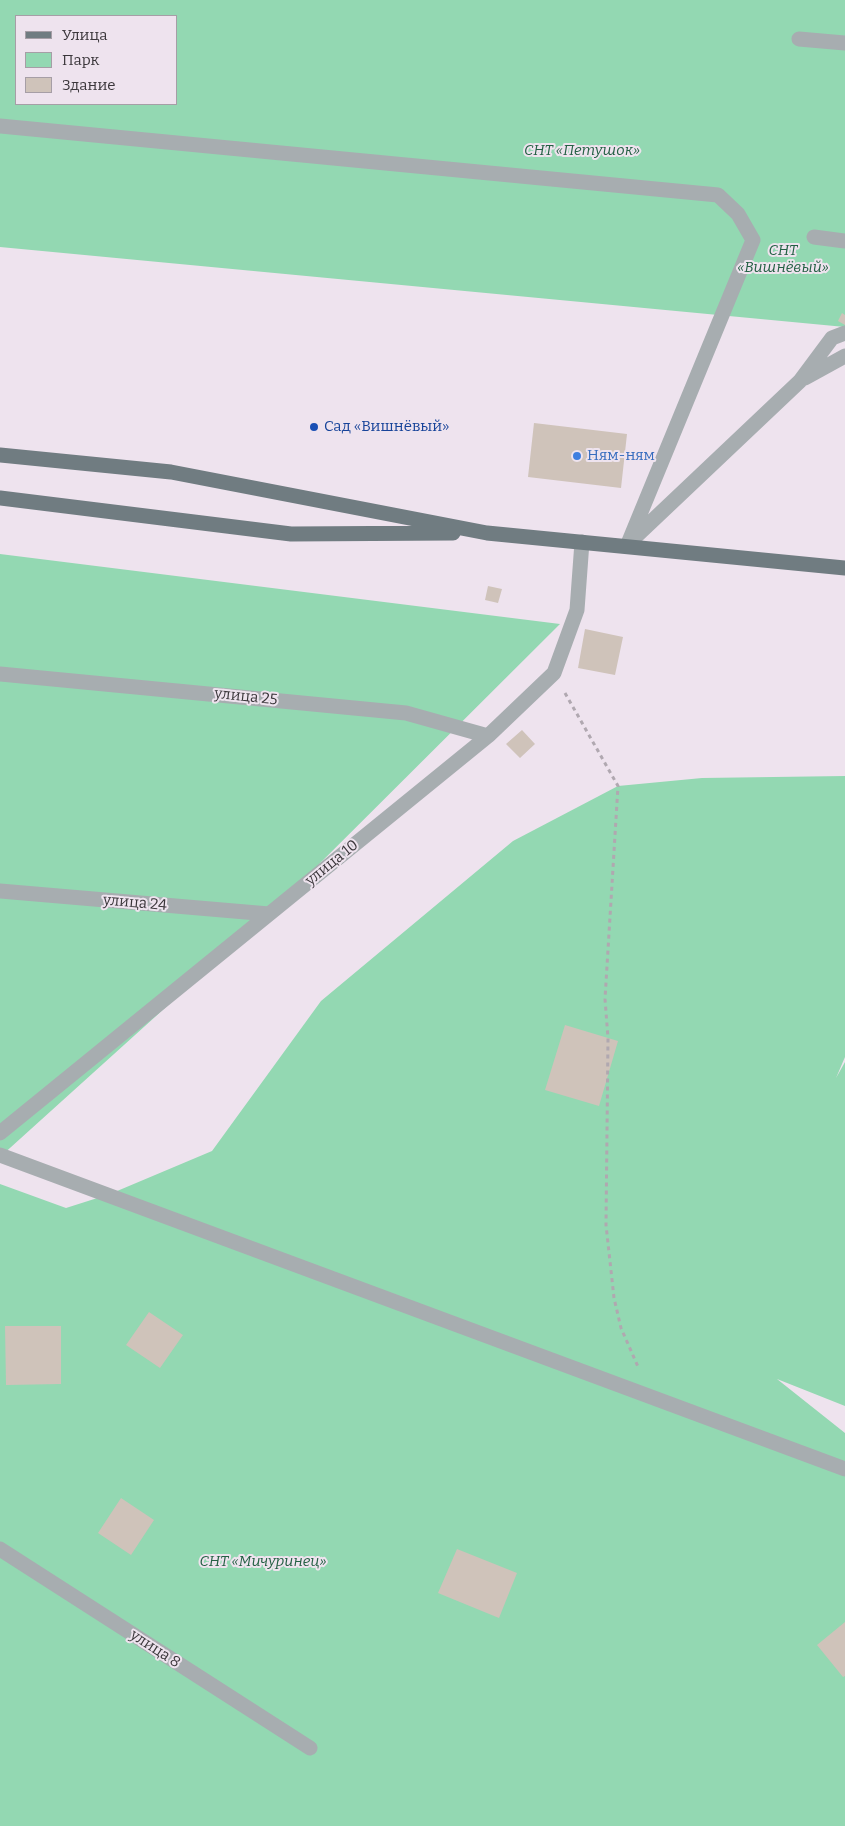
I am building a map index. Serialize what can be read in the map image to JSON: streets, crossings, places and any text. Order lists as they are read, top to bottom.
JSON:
{
  "streets": {
    "street": [
      "улица 25",
      "улица 10",
      "улица 24",
      "улица 8"
    ]
  },
  "crossings": [
    ["улица 25", "улица 10"],
    ["улица 10", "улица 24"]
  ],
  "parks": ["СНТ «Петушок»", "СНТ «Вишнёвый»", "СНТ «Мичуринец»"],
  "places": ["Сад «Вишнёвый»", "Ням-ням"],
  "legend": ["Улица", "Парк", "Здание"]
}
